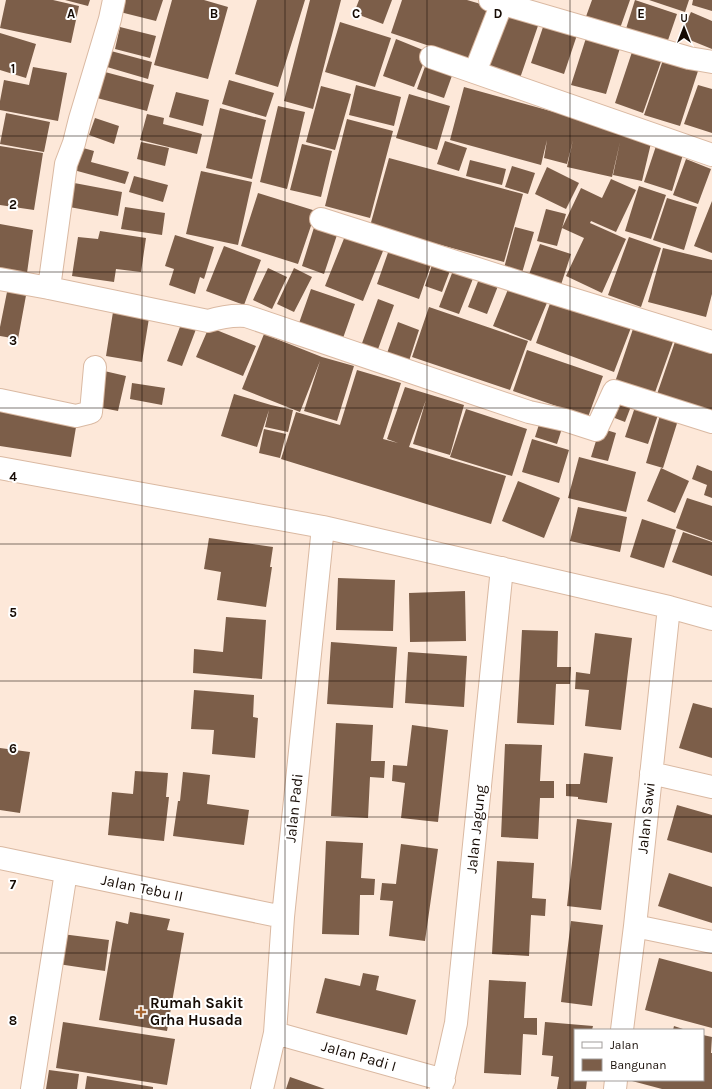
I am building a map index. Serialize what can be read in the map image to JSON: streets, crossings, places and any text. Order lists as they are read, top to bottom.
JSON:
{
  "streets": {
    "street": [
      "Jalan Padi",
      "Jalan Sawi",
      "Jalan Jagung",
      "Jalan Tebu II",
      "Jalan Padi I"
    ]
  },
  "crossings": [
    ["Jalan Padi", "Jalan Tebu II"],
    ["Jalan Padi", "Jalan Padi I"],
    ["Jalan Jagung", "Jalan Padi I"]
  ],
  "places": {
    "health": ["Rumah Sakit Grha Husada"]
  },
  "legend": ["Jalan", "Bangunan"],
  "north": "top",
  "grid": {
    "columns": [
      "A",
      "B",
      "C",
      "D",
      "E"
    ],
    "rows": [
      "1",
      "2",
      "3",
      "4",
      "5",
      "6",
      "7",
      "8"
    ]
  }
}
